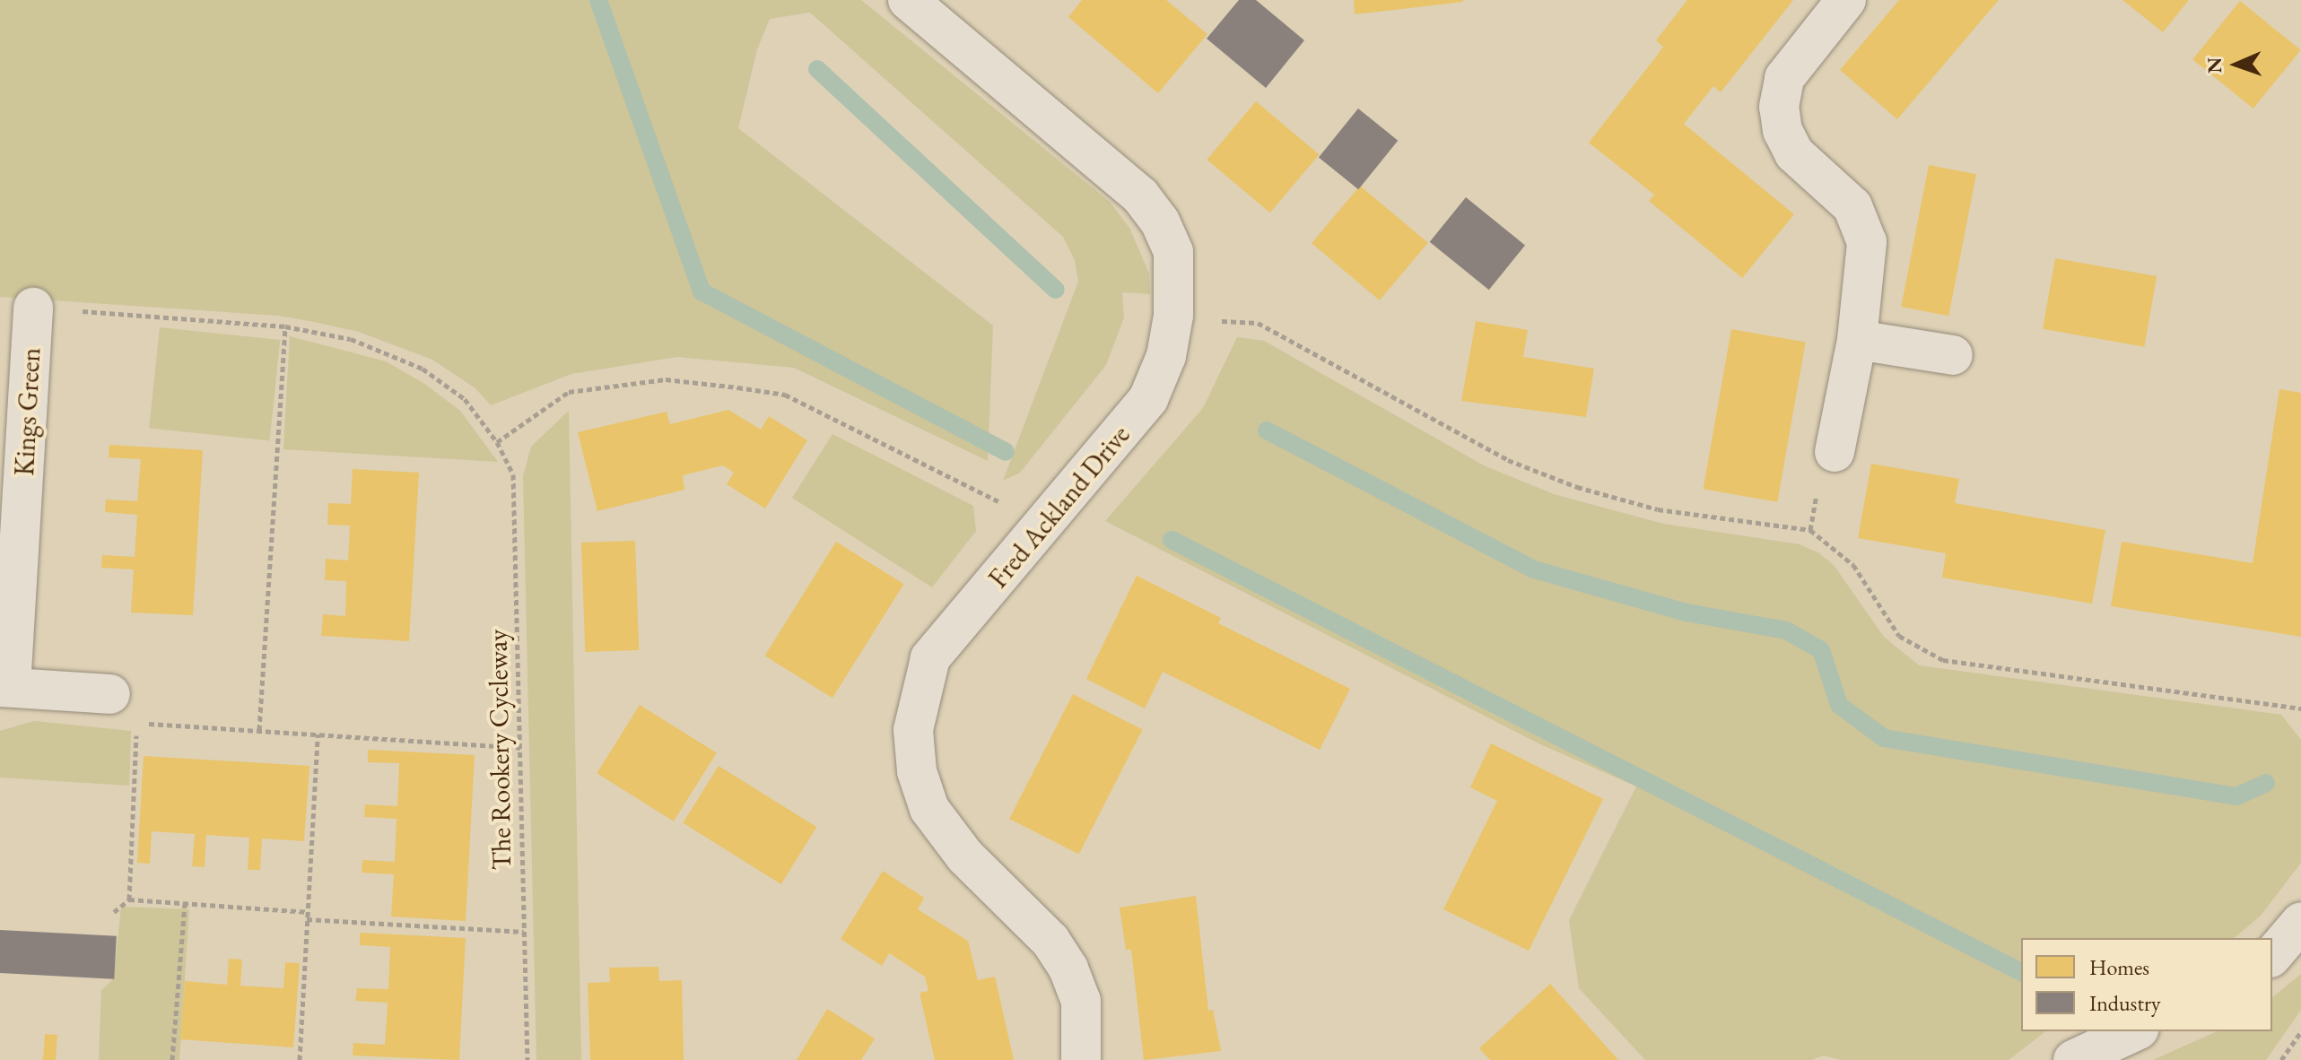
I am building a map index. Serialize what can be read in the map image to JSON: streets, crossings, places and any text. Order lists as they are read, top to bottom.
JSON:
{
  "streets": {
    "street": ["Kings Green", "Fred Ackland Drive"],
    "path": ["The Rookery Cycleway"]
  },
  "crossings": [
    ["Kings Green", "The Rookery Cycleway"]
  ],
  "legend": ["Homes", "Industry"],
  "north": "left"
}
